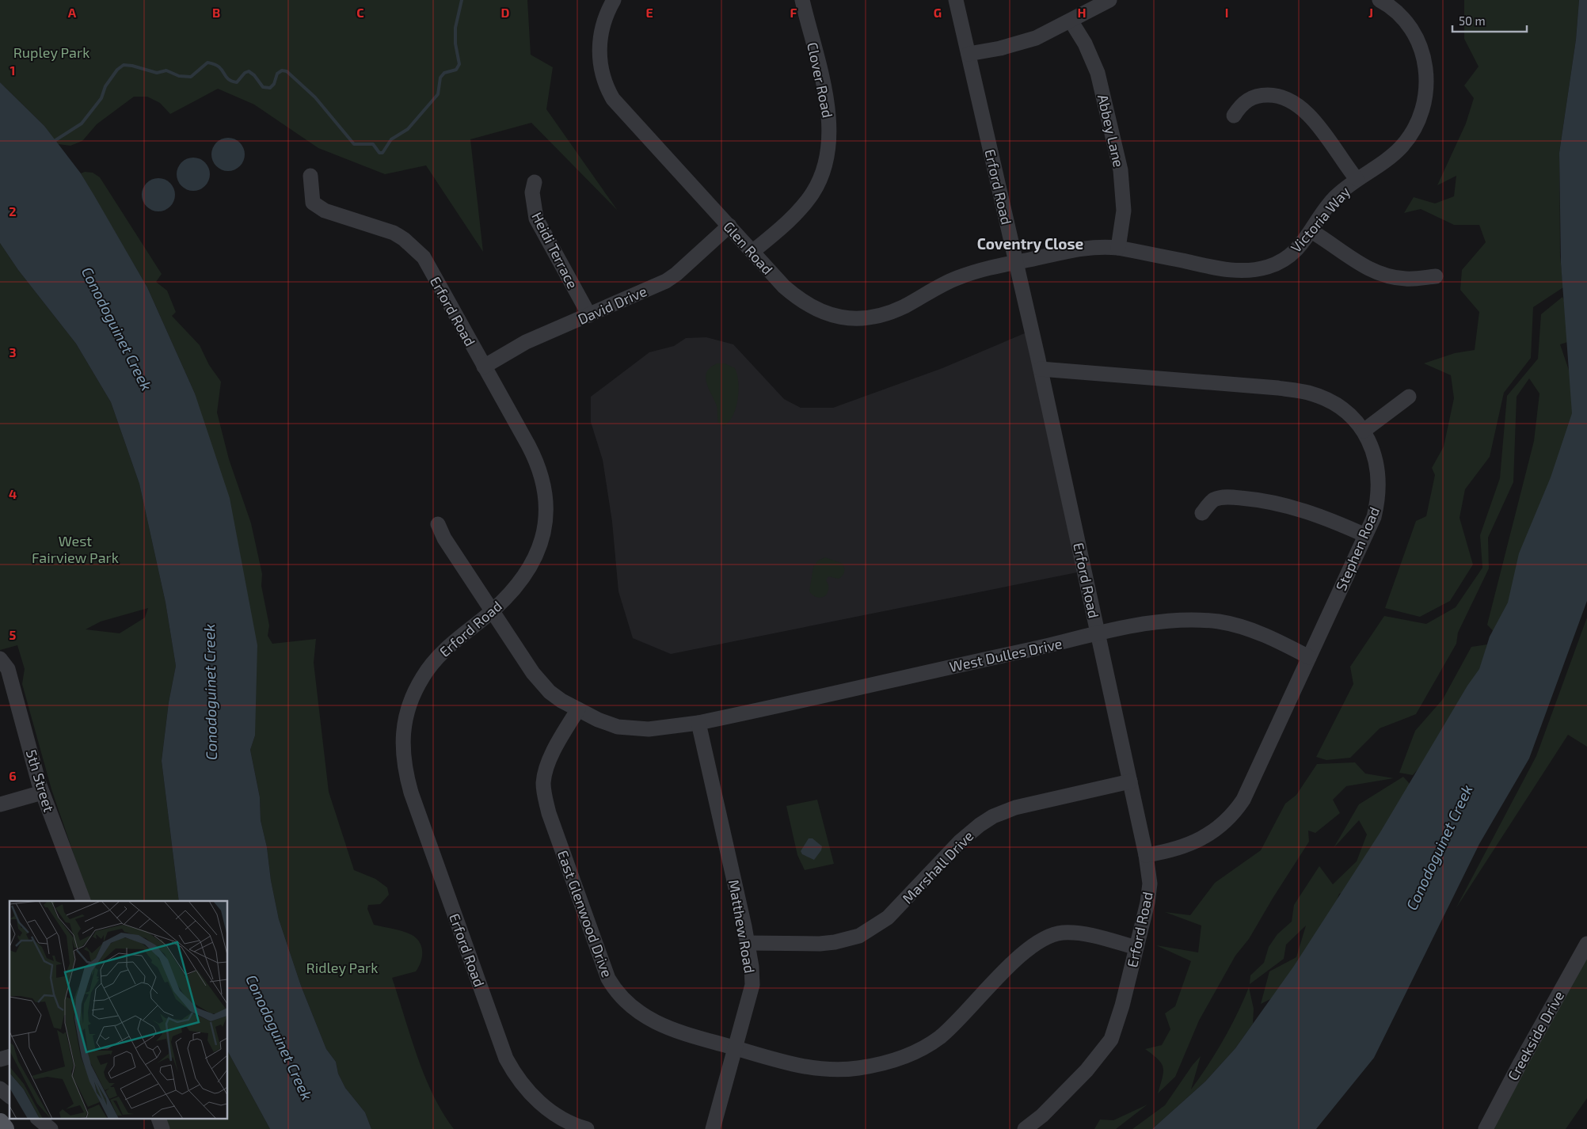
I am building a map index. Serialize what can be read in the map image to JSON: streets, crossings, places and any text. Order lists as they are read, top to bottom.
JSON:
{
  "streets": {
    "street": [
      "Clover Road",
      "Abbey Lane",
      "Erford Road",
      "Victoria Way",
      "Glen Road",
      "Heidi Terrace",
      "David Drive",
      "Stephen Road",
      "West Dulles Drive",
      "5th Street",
      "Marshall Drive",
      "East Glenwood Drive",
      "Matthew Road",
      "Creekside Drive"
    ]
  },
  "crossings": [
    ["Clover Road", "Glen Road"],
    ["Abbey Lane", "Victoria Way"],
    ["Erford Road", "Victoria Way"],
    ["Erford Road", "Glen Road"],
    ["Erford Road", "David Drive"],
    ["Erford Road", "Stephen Road"],
    ["Erford Road", "West Dulles Drive"],
    ["Erford Road", "Marshall Drive"],
    ["Erford Road", "East Glenwood Drive"],
    ["Victoria Way", "Glen Road"],
    ["Glen Road", "David Drive"],
    ["Heidi Terrace", "David Drive"],
    ["Stephen Road", "West Dulles Drive"],
    ["West Dulles Drive", "East Glenwood Drive"],
    ["West Dulles Drive", "Matthew Road"],
    ["Marshall Drive", "Matthew Road"],
    ["East Glenwood Drive", "Matthew Road"]
  ],
  "districts": ["Coventry Close"],
  "water": ["Conodoguinet Creek"],
  "parks": ["Rupley Park", "West Fairview Park", "Ridley Park"],
  "scale_bar": "50 m",
  "grid": {
    "columns": [
      "A",
      "B",
      "C",
      "D",
      "E",
      "F",
      "G",
      "H",
      "I",
      "J"
    ],
    "rows": [
      "1",
      "2",
      "3",
      "4",
      "5",
      "6"
    ]
  }
}
